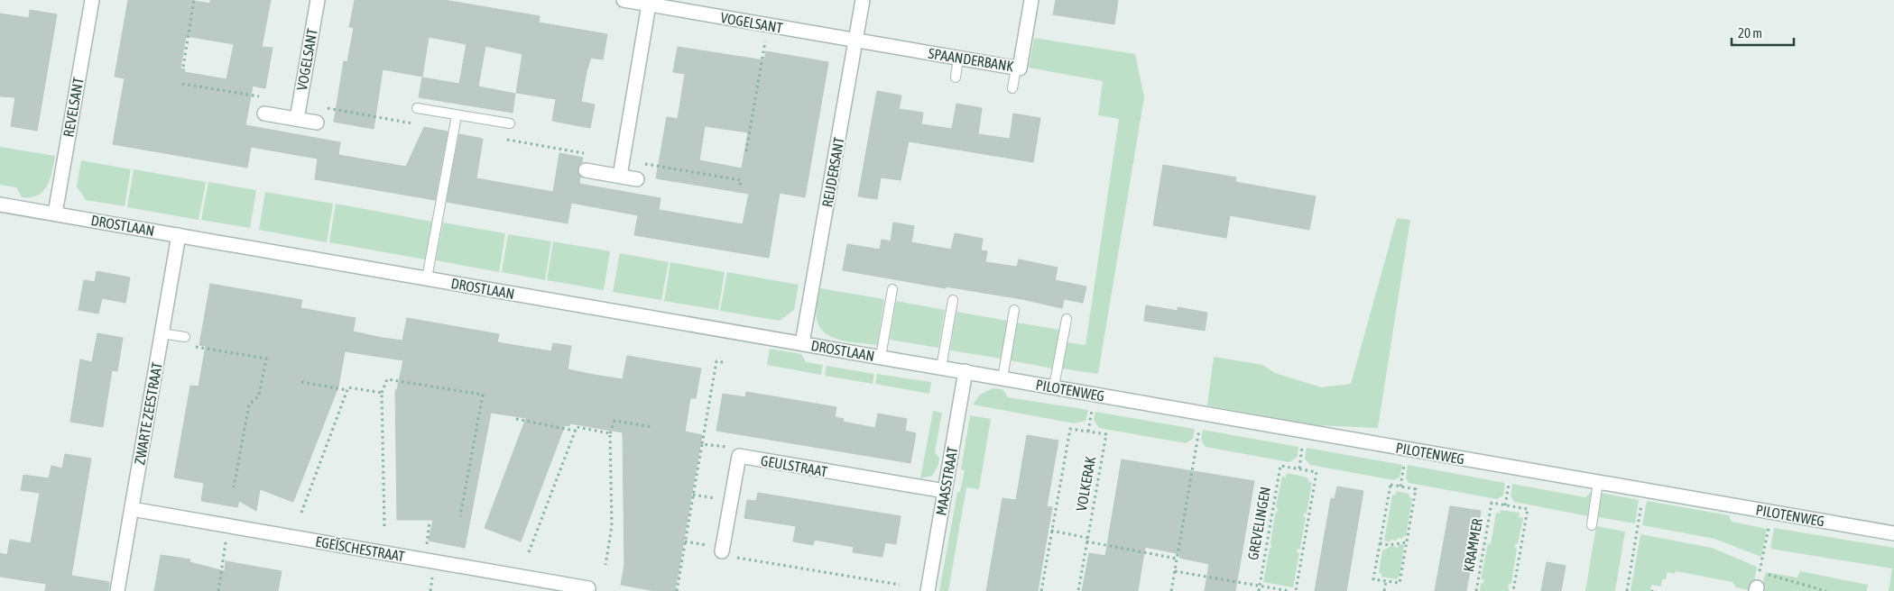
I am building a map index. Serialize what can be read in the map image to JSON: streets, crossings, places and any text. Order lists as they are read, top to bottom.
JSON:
{
  "streets": {
    "street": [
      "VOGELSANT",
      "SPAANDERBANK",
      "REVELSANT",
      "REIJDERSANT",
      "DROSTLAAN",
      "PILOTENWEG",
      "ZWARTE ZEESTRAAT",
      "GEULSTRAAT",
      "MAASSTRAAT",
      "EGEÏSCHESTRAAT"
    ],
    "path": ["VOLKERAK", "GREVELINGEN", "KRAMMER"]
  },
  "crossings": [
    ["VOGELSANT", "SPAANDERBANK"],
    ["VOGELSANT", "REIJDERSANT"],
    ["SPAANDERBANK", "REIJDERSANT"],
    ["REVELSANT", "DROSTLAAN"],
    ["REIJDERSANT", "DROSTLAAN"],
    ["DROSTLAAN", "PILOTENWEG"],
    ["DROSTLAAN", "ZWARTE ZEESTRAAT"],
    ["DROSTLAAN", "MAASSTRAAT"],
    ["PILOTENWEG", "MAASSTRAAT"],
    ["ZWARTE ZEESTRAAT", "EGEÏSCHESTRAAT"],
    ["GEULSTRAAT", "MAASSTRAAT"]
  ],
  "scale_bar": "20 m"
}
